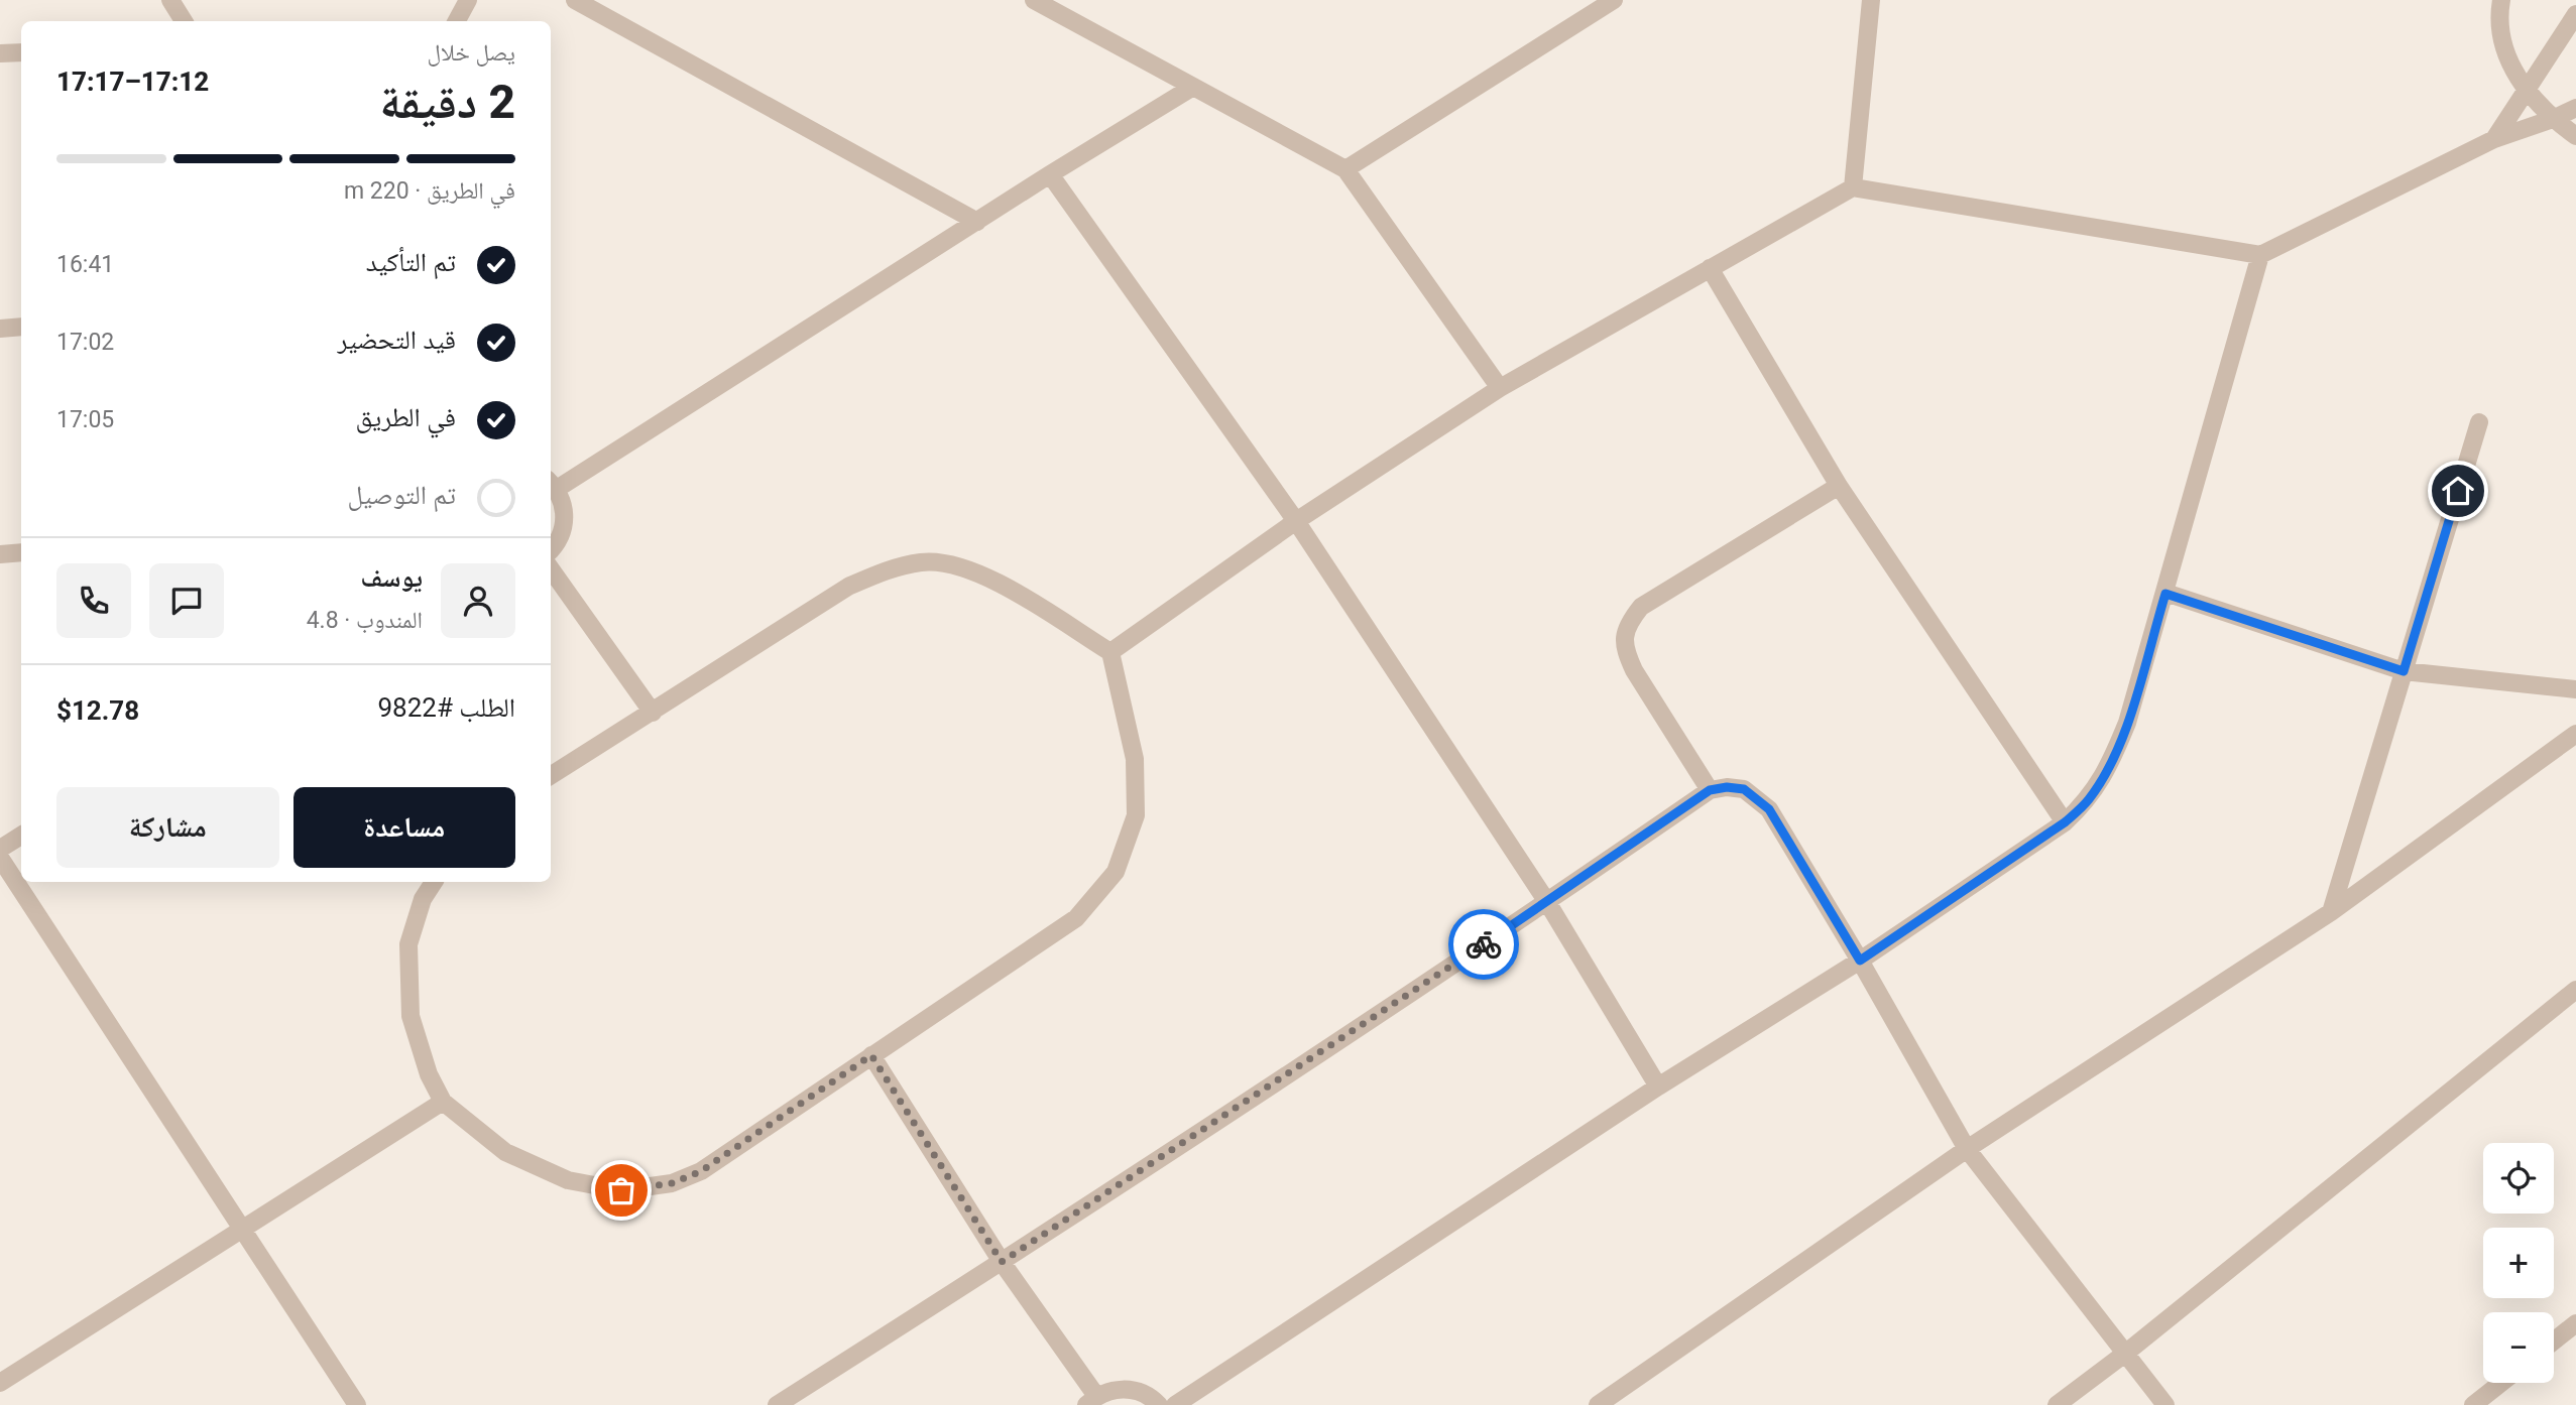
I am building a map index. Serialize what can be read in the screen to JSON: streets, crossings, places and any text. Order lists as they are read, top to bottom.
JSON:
{
  "page": {
    "heading": ["2 دقيقة", "يصل خلال", "17:12–17:17"],
    "panel": [
      "يوسف",
      "المندوب · 4.8",
      "الطلب #9822",
      "$12.78"
    ],
    "bar": "في الطريق · 220 m",
    "list": [
      ["تم التأكيد", "16:41"],
      ["قيد التحضير", "17:02"],
      ["في الطريق", "17:05"],
      "تم التوصيل"
    ],
    "buttons": ["مساعدة", "مشاركة"],
    "map_buttons": ["+", "−"]
  }
}
